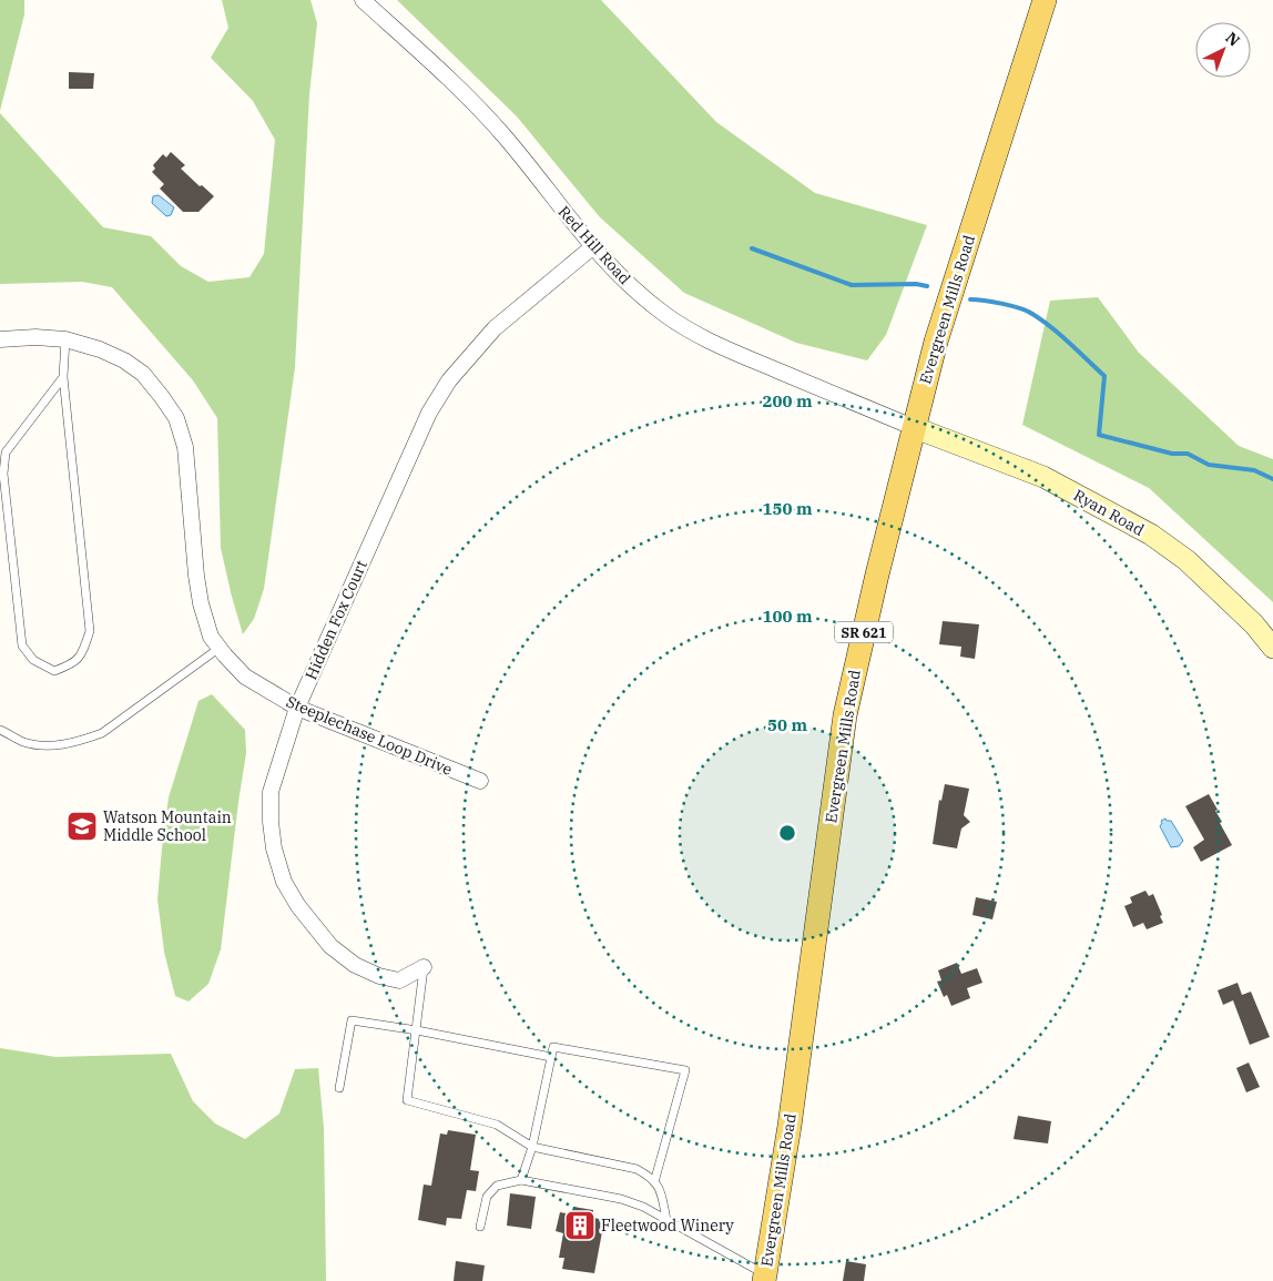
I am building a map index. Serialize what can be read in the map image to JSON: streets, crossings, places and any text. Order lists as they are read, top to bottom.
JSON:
{
  "streets": {
    "main road": ["Evergreen Mills Road", "Ryan Road", "SR 621"],
    "street": ["Red Hill Road", "Hidden Fox Court", "Steeplechase Loop Drive"]
  },
  "crossings": [
    ["Red Hill Road", "Evergreen Mills Road"],
    ["Red Hill Road", "Ryan Road"],
    ["Red Hill Road", "Hidden Fox Court"],
    ["Evergreen Mills Road", "Ryan Road"],
    ["Hidden Fox Court", "Steeplechase Loop Drive"]
  ],
  "places": {
    "school or university": ["Watson Mountain Middle School"],
    "building": ["Fleetwood Winery"]
  },
  "north": "top right",
  "rings": [
    "200 m",
    "150 m",
    "100 m",
    "50 m"
  ]
}
